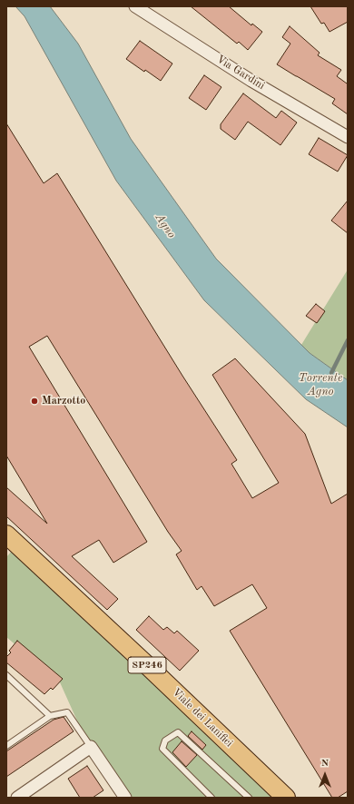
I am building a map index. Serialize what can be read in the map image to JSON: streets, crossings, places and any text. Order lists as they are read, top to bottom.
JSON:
{
  "streets": {
    "main road": ["SP246", "Viale dei Lanifici"],
    "street": ["Via Gardini"]
  },
  "water": ["Agno", "Torrente Agno"],
  "places": ["Marzotto"],
  "north": "top"
}
